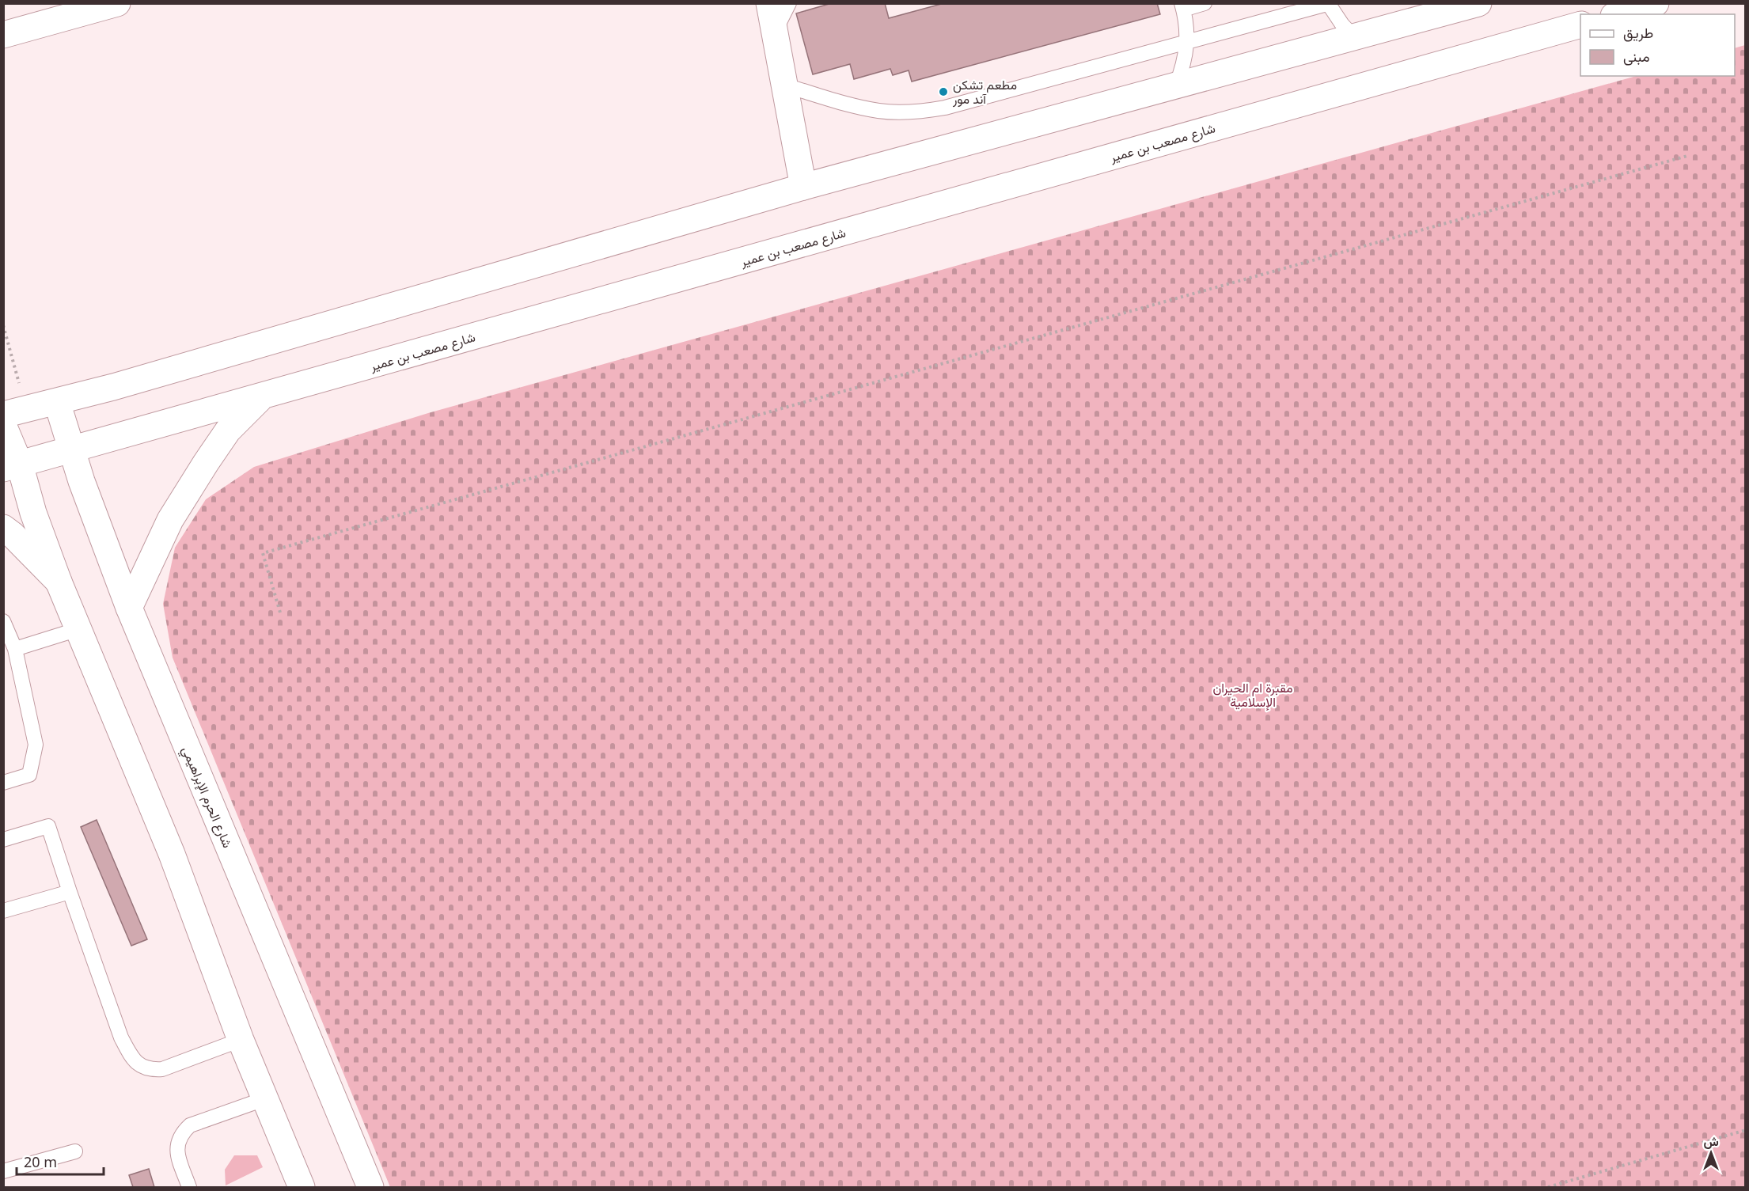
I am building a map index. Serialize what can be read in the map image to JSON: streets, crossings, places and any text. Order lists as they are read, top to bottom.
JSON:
{
  "streets": {
    "main road": ["شارع مصعب بن عمير", "شارع الحرم الإبراهيمي"]
  },
  "crossings": [
    ["شارع مصعب بن عمير", "شارع الحرم الإبراهيمي"]
  ],
  "parks": ["مقبرة ام الحيران الإسلامية"],
  "places": ["مطعم تشكن آند مور"],
  "legend": ["طريق", "مبنى"],
  "scale_bar": "20 m",
  "north": "top"
}
